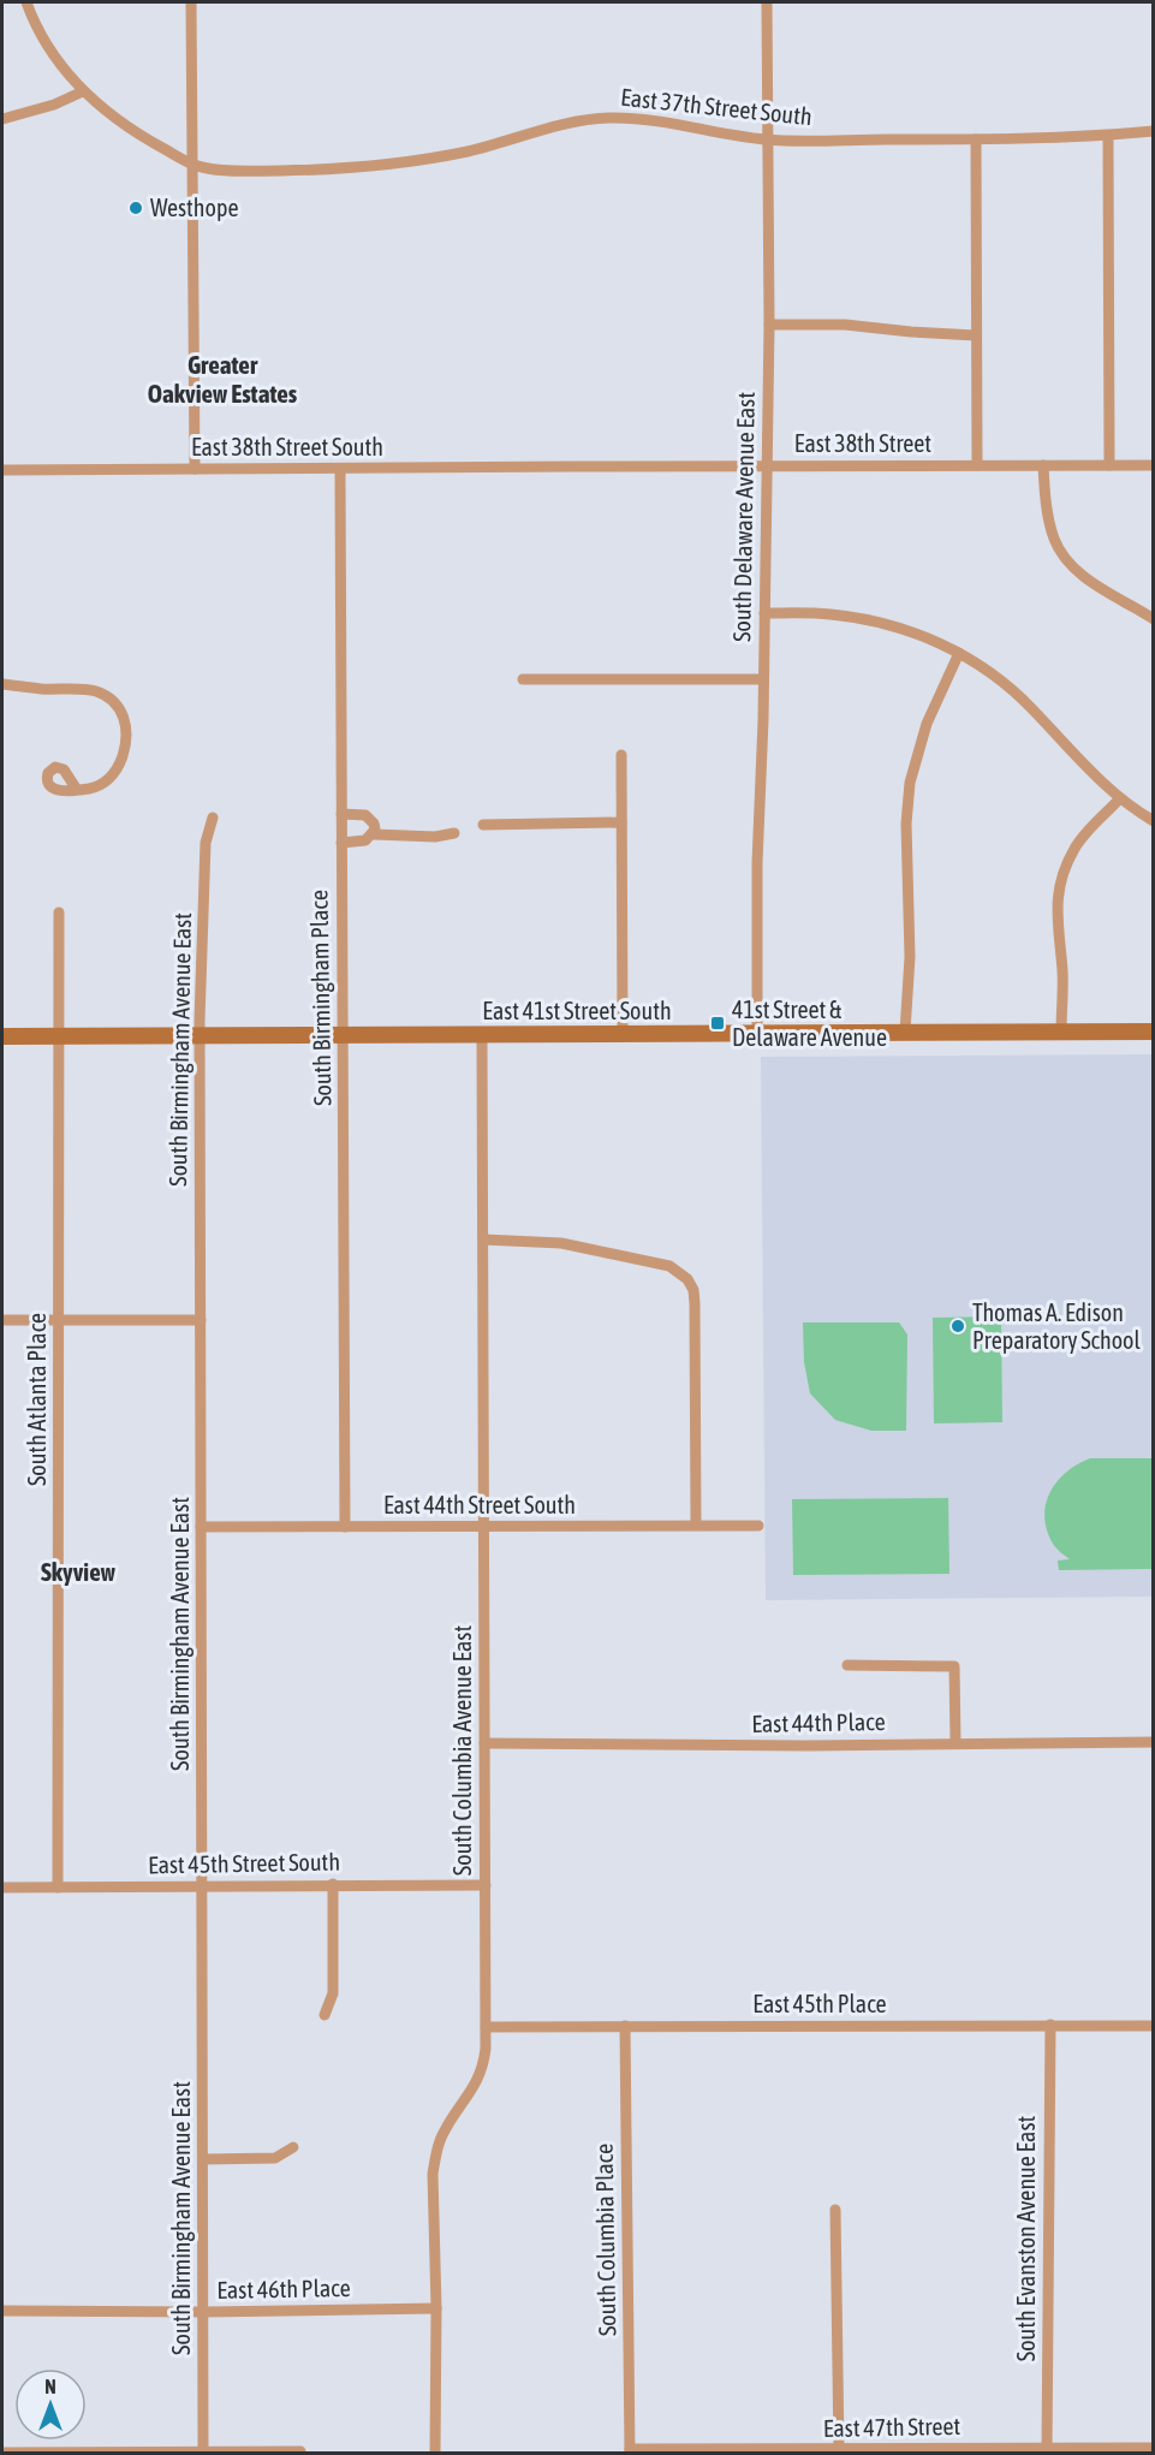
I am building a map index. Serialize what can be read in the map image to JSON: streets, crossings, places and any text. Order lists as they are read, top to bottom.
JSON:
{
  "streets": {
    "main road": ["East 41st Street South"],
    "street": [
      "East 37th Street South",
      "East 38th Street",
      "East 38th Street South",
      "South Delaware Avenue East",
      "South Birmingham Place",
      "South Birmingham Avenue East",
      "South Atlanta Place",
      "East 44th Street South",
      "East 44th Place",
      "South Columbia Avenue East",
      "East 45th Street South",
      "East 45th Place",
      "South Evanston Avenue East",
      "South Columbia Place",
      "East 46th Place",
      "East 47th Street"
    ]
  },
  "crossings": [
    ["East 37th Street South", "South Delaware Avenue East"],
    ["East 38th Street", "East 38th Street South"],
    ["East 38th Street", "South Delaware Avenue East"],
    ["East 38th Street South", "South Birmingham Place"],
    ["South Delaware Avenue East", "East 41st Street South"],
    ["South Birmingham Place", "East 41st Street South"],
    ["South Birmingham Place", "East 44th Street South"],
    ["East 41st Street South", "South Birmingham Avenue East"],
    ["East 41st Street South", "South Atlanta Place"],
    ["East 41st Street South", "South Columbia Avenue East"],
    ["South Birmingham Avenue East", "East 44th Street South"],
    ["South Birmingham Avenue East", "East 45th Street South"],
    ["South Birmingham Avenue East", "East 46th Place"],
    ["South Atlanta Place", "East 45th Street South"],
    ["East 44th Street South", "South Columbia Avenue East"],
    ["East 44th Place", "South Columbia Avenue East"],
    ["South Columbia Avenue East", "East 45th Street South"],
    ["South Columbia Avenue East", "East 45th Place"],
    ["South Columbia Avenue East", "East 46th Place"],
    ["East 45th Place", "South Evanston Avenue East"],
    ["East 45th Place", "South Columbia Place"],
    ["South Evanston Avenue East", "East 47th Street"],
    ["South Columbia Place", "East 47th Street"]
  ],
  "districts": ["Greater Oakview Estates", "Skyview"],
  "places": {
    "other": ["Westhope", "Thomas A. Edison Preparatory School"],
    "transit": ["41st Street & Delaware Avenue"]
  },
  "north": "top"
}
